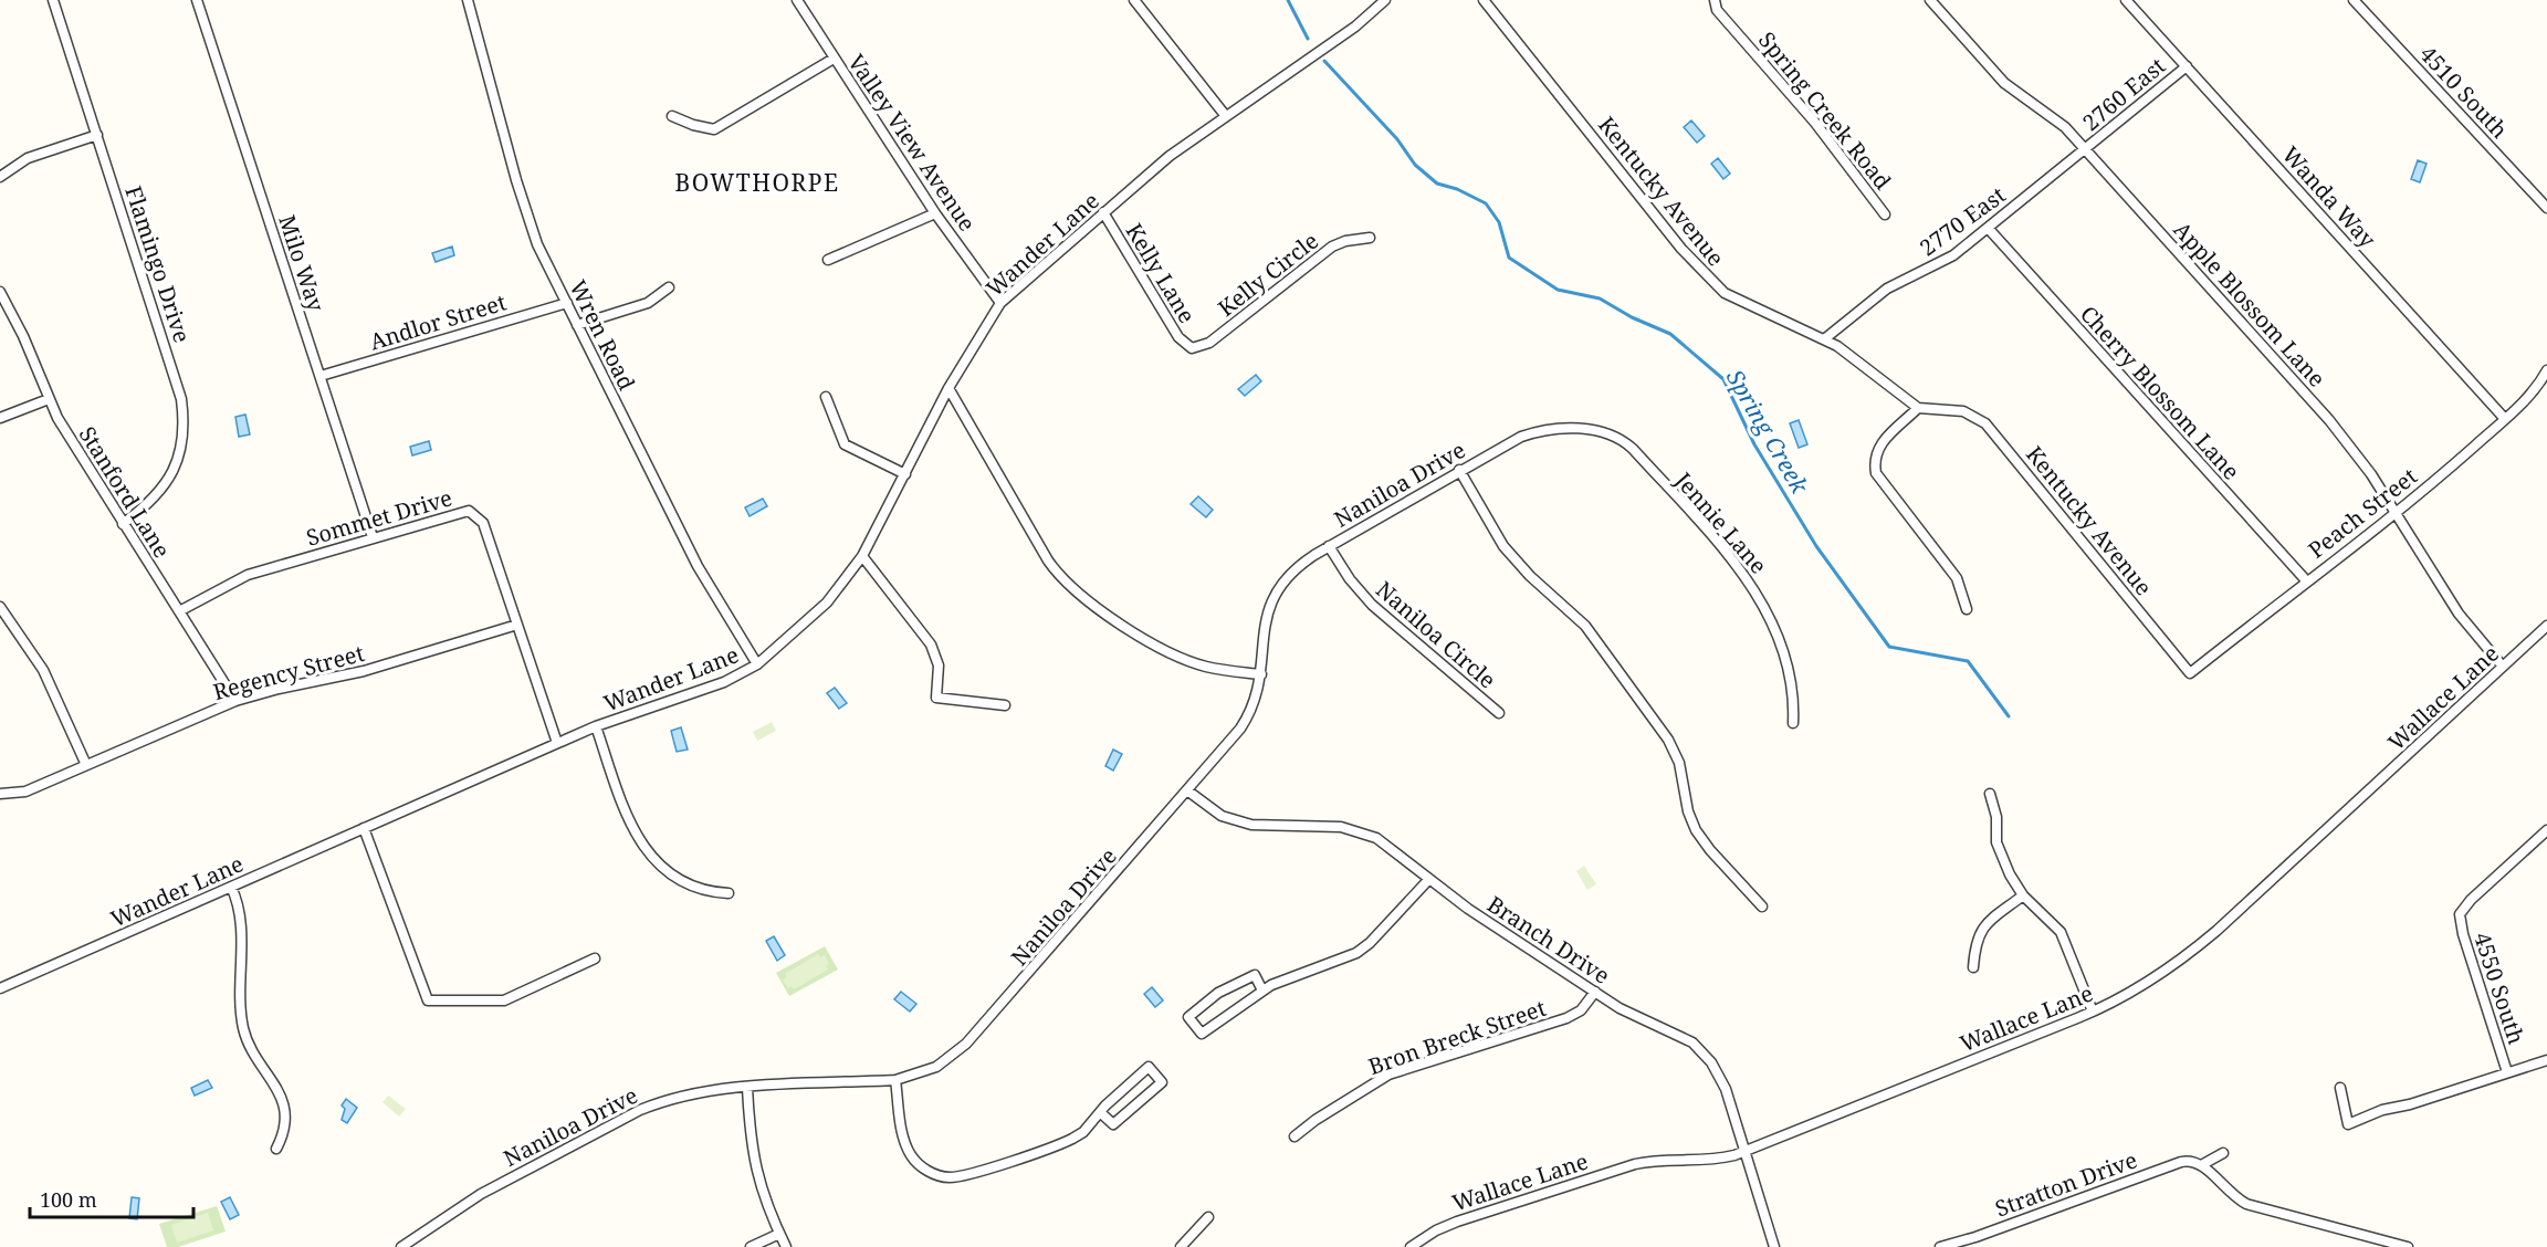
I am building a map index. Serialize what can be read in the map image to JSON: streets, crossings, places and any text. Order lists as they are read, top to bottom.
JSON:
{
  "streets": {
    "street": [
      "4510 South",
      "2760 East",
      "Spring Creek Road",
      "Valley View Avenue",
      "Kentucky Avenue",
      "Wanda Way",
      "2770 East",
      "Wander Lane",
      "Milo Way",
      "Flamingo Drive",
      "Kelly Lane",
      "Kelly Circle",
      "Apple Blossom Lane",
      "Andlor Street",
      "Wren Road",
      "Cherry Blossom Lane",
      "Naniloa Drive",
      "Stanford Lane",
      "Peach Street",
      "Sommet Drive",
      "Jennie Lane",
      "Naniloa Circle",
      "Regency Street",
      "Wallace Lane",
      "Branch Drive",
      "4550 South",
      "Bron Breck Street",
      "Stratton Drive"
    ]
  },
  "crossings": [
    ["2760 East", "Wanda Way"],
    ["2760 East", "2770 East"],
    ["2760 East", "Apple Blossom Lane"],
    ["Valley View Avenue", "Wander Lane"],
    ["Kentucky Avenue", "2770 East"],
    ["Kentucky Avenue", "Peach Street"],
    ["Wanda Way", "Peach Street"],
    ["2770 East", "Apple Blossom Lane"],
    ["2770 East", "Cherry Blossom Lane"],
    ["Wander Lane", "Kelly Lane"],
    ["Wander Lane", "Wren Road"],
    ["Wander Lane", "Sommet Drive"],
    ["Milo Way", "Andlor Street"],
    ["Milo Way", "Sommet Drive"],
    ["Flamingo Drive", "Stanford Lane"],
    ["Kelly Lane", "Kelly Circle"],
    ["Apple Blossom Lane", "Peach Street"],
    ["Apple Blossom Lane", "Wallace Lane"],
    ["Andlor Street", "Wren Road"],
    ["Cherry Blossom Lane", "Peach Street"],
    ["Naniloa Drive", "Jennie Lane"],
    ["Naniloa Drive", "Naniloa Circle"],
    ["Naniloa Drive", "Branch Drive"],
    ["Stanford Lane", "Sommet Drive"],
    ["Stanford Lane", "Regency Street"],
    ["Sommet Drive", "Regency Street"],
    ["Wallace Lane", "Branch Drive"],
    ["Branch Drive", "Bron Breck Street"]
  ],
  "districts": ["BOWTHORPE"],
  "water": ["Spring Creek"],
  "scale_bar": "100 m"
}
